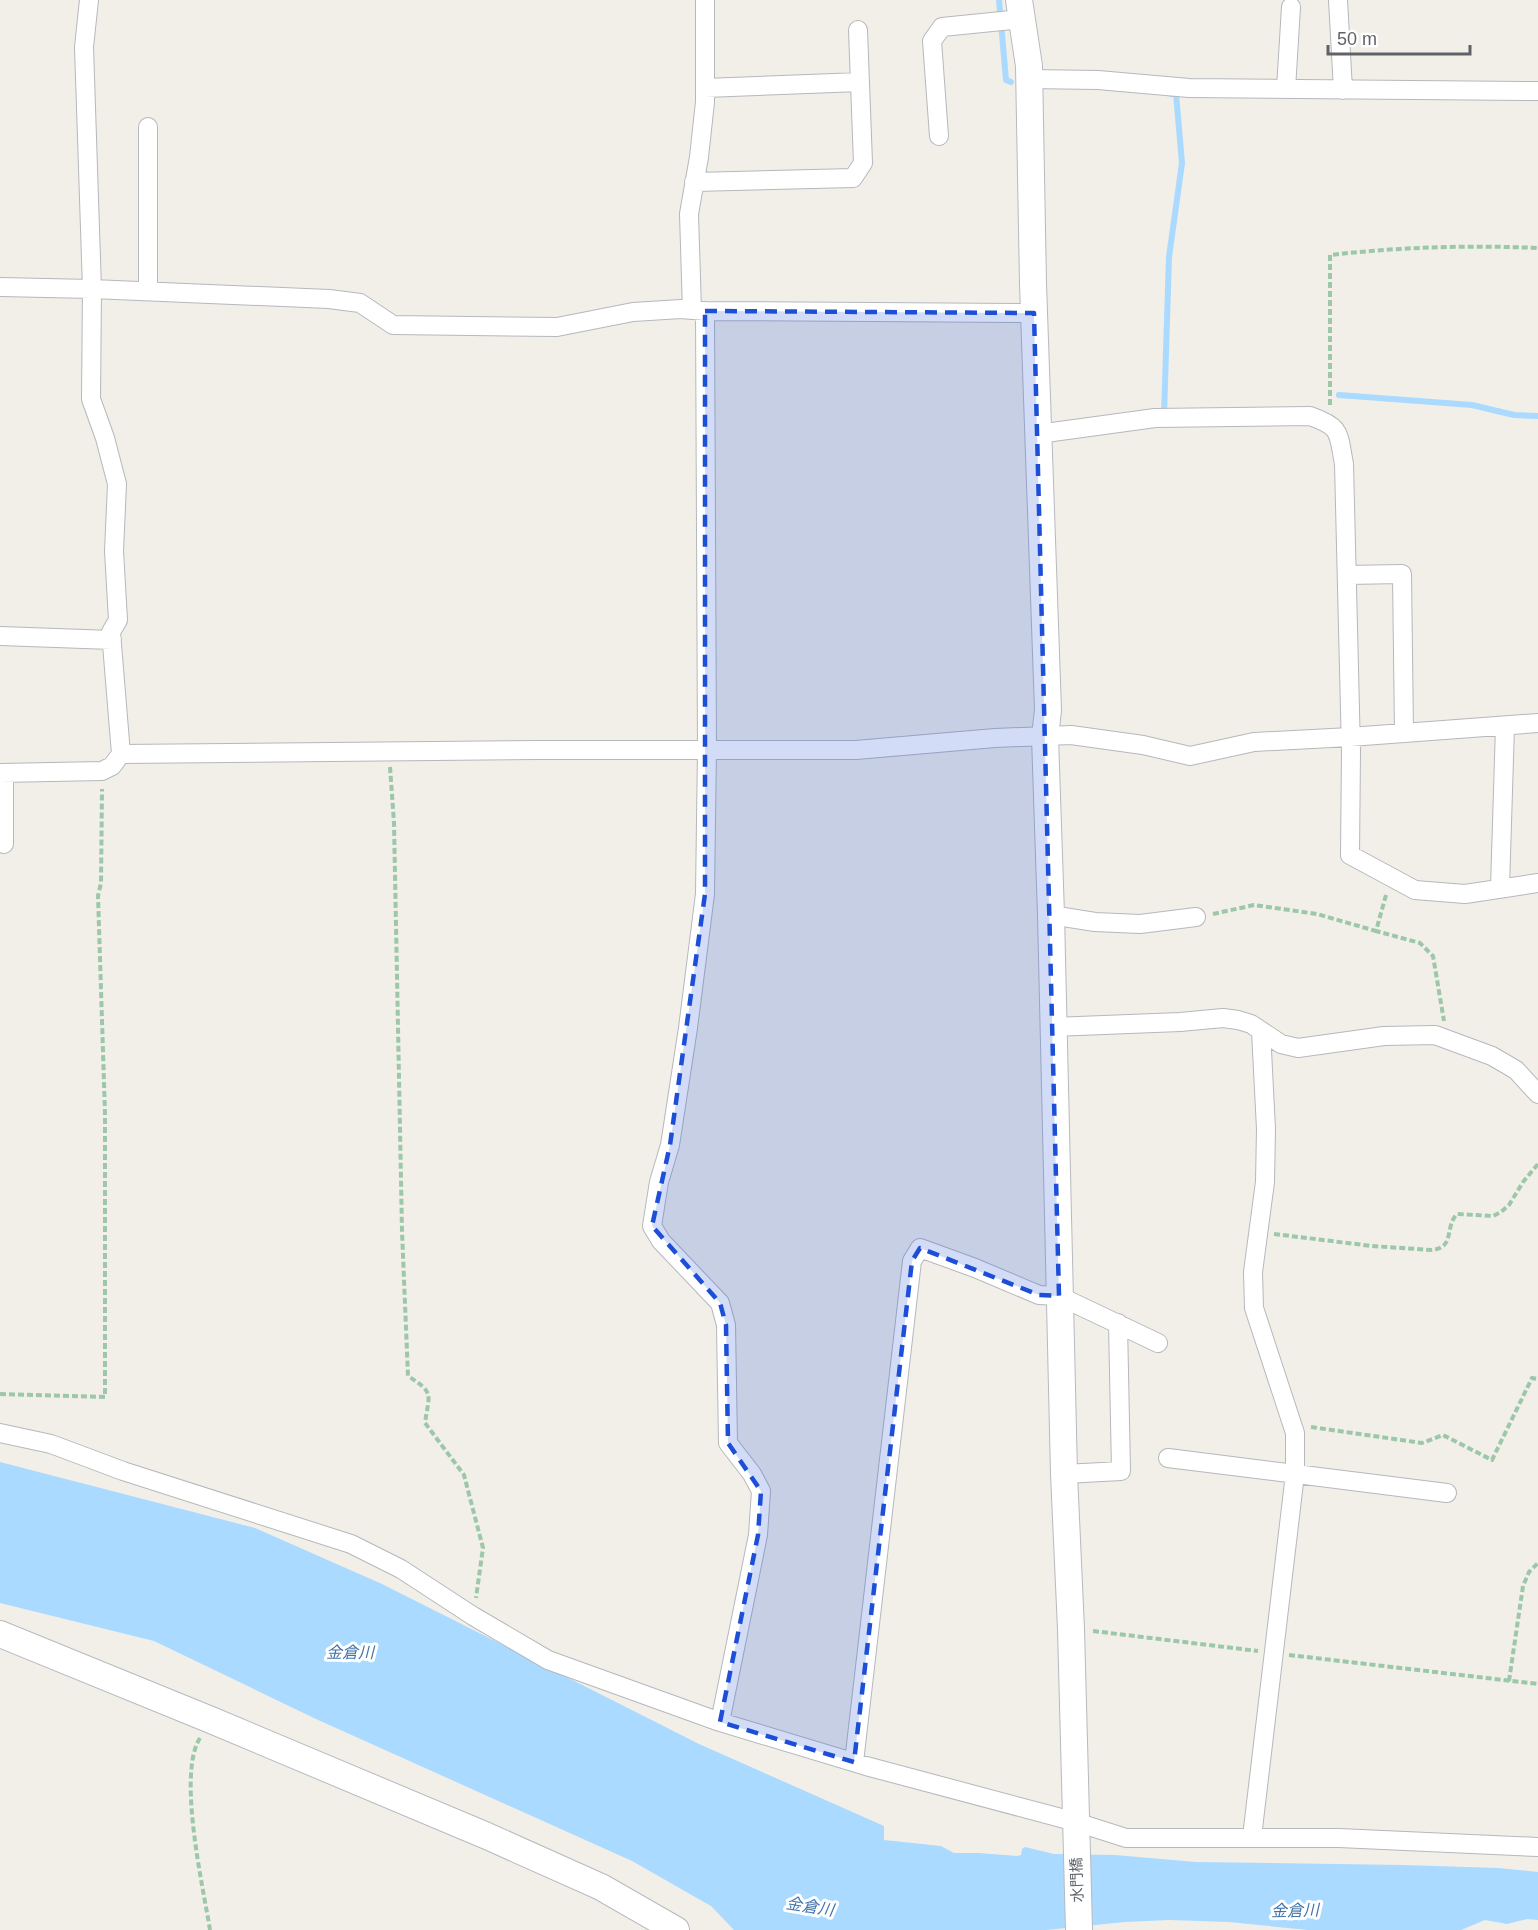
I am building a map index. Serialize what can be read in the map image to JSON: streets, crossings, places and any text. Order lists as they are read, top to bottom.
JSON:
{
  "streets": {
    "street": ["水門橋"]
  },
  "water": ["金倉川"],
  "scale_bar": "50 m"
}
